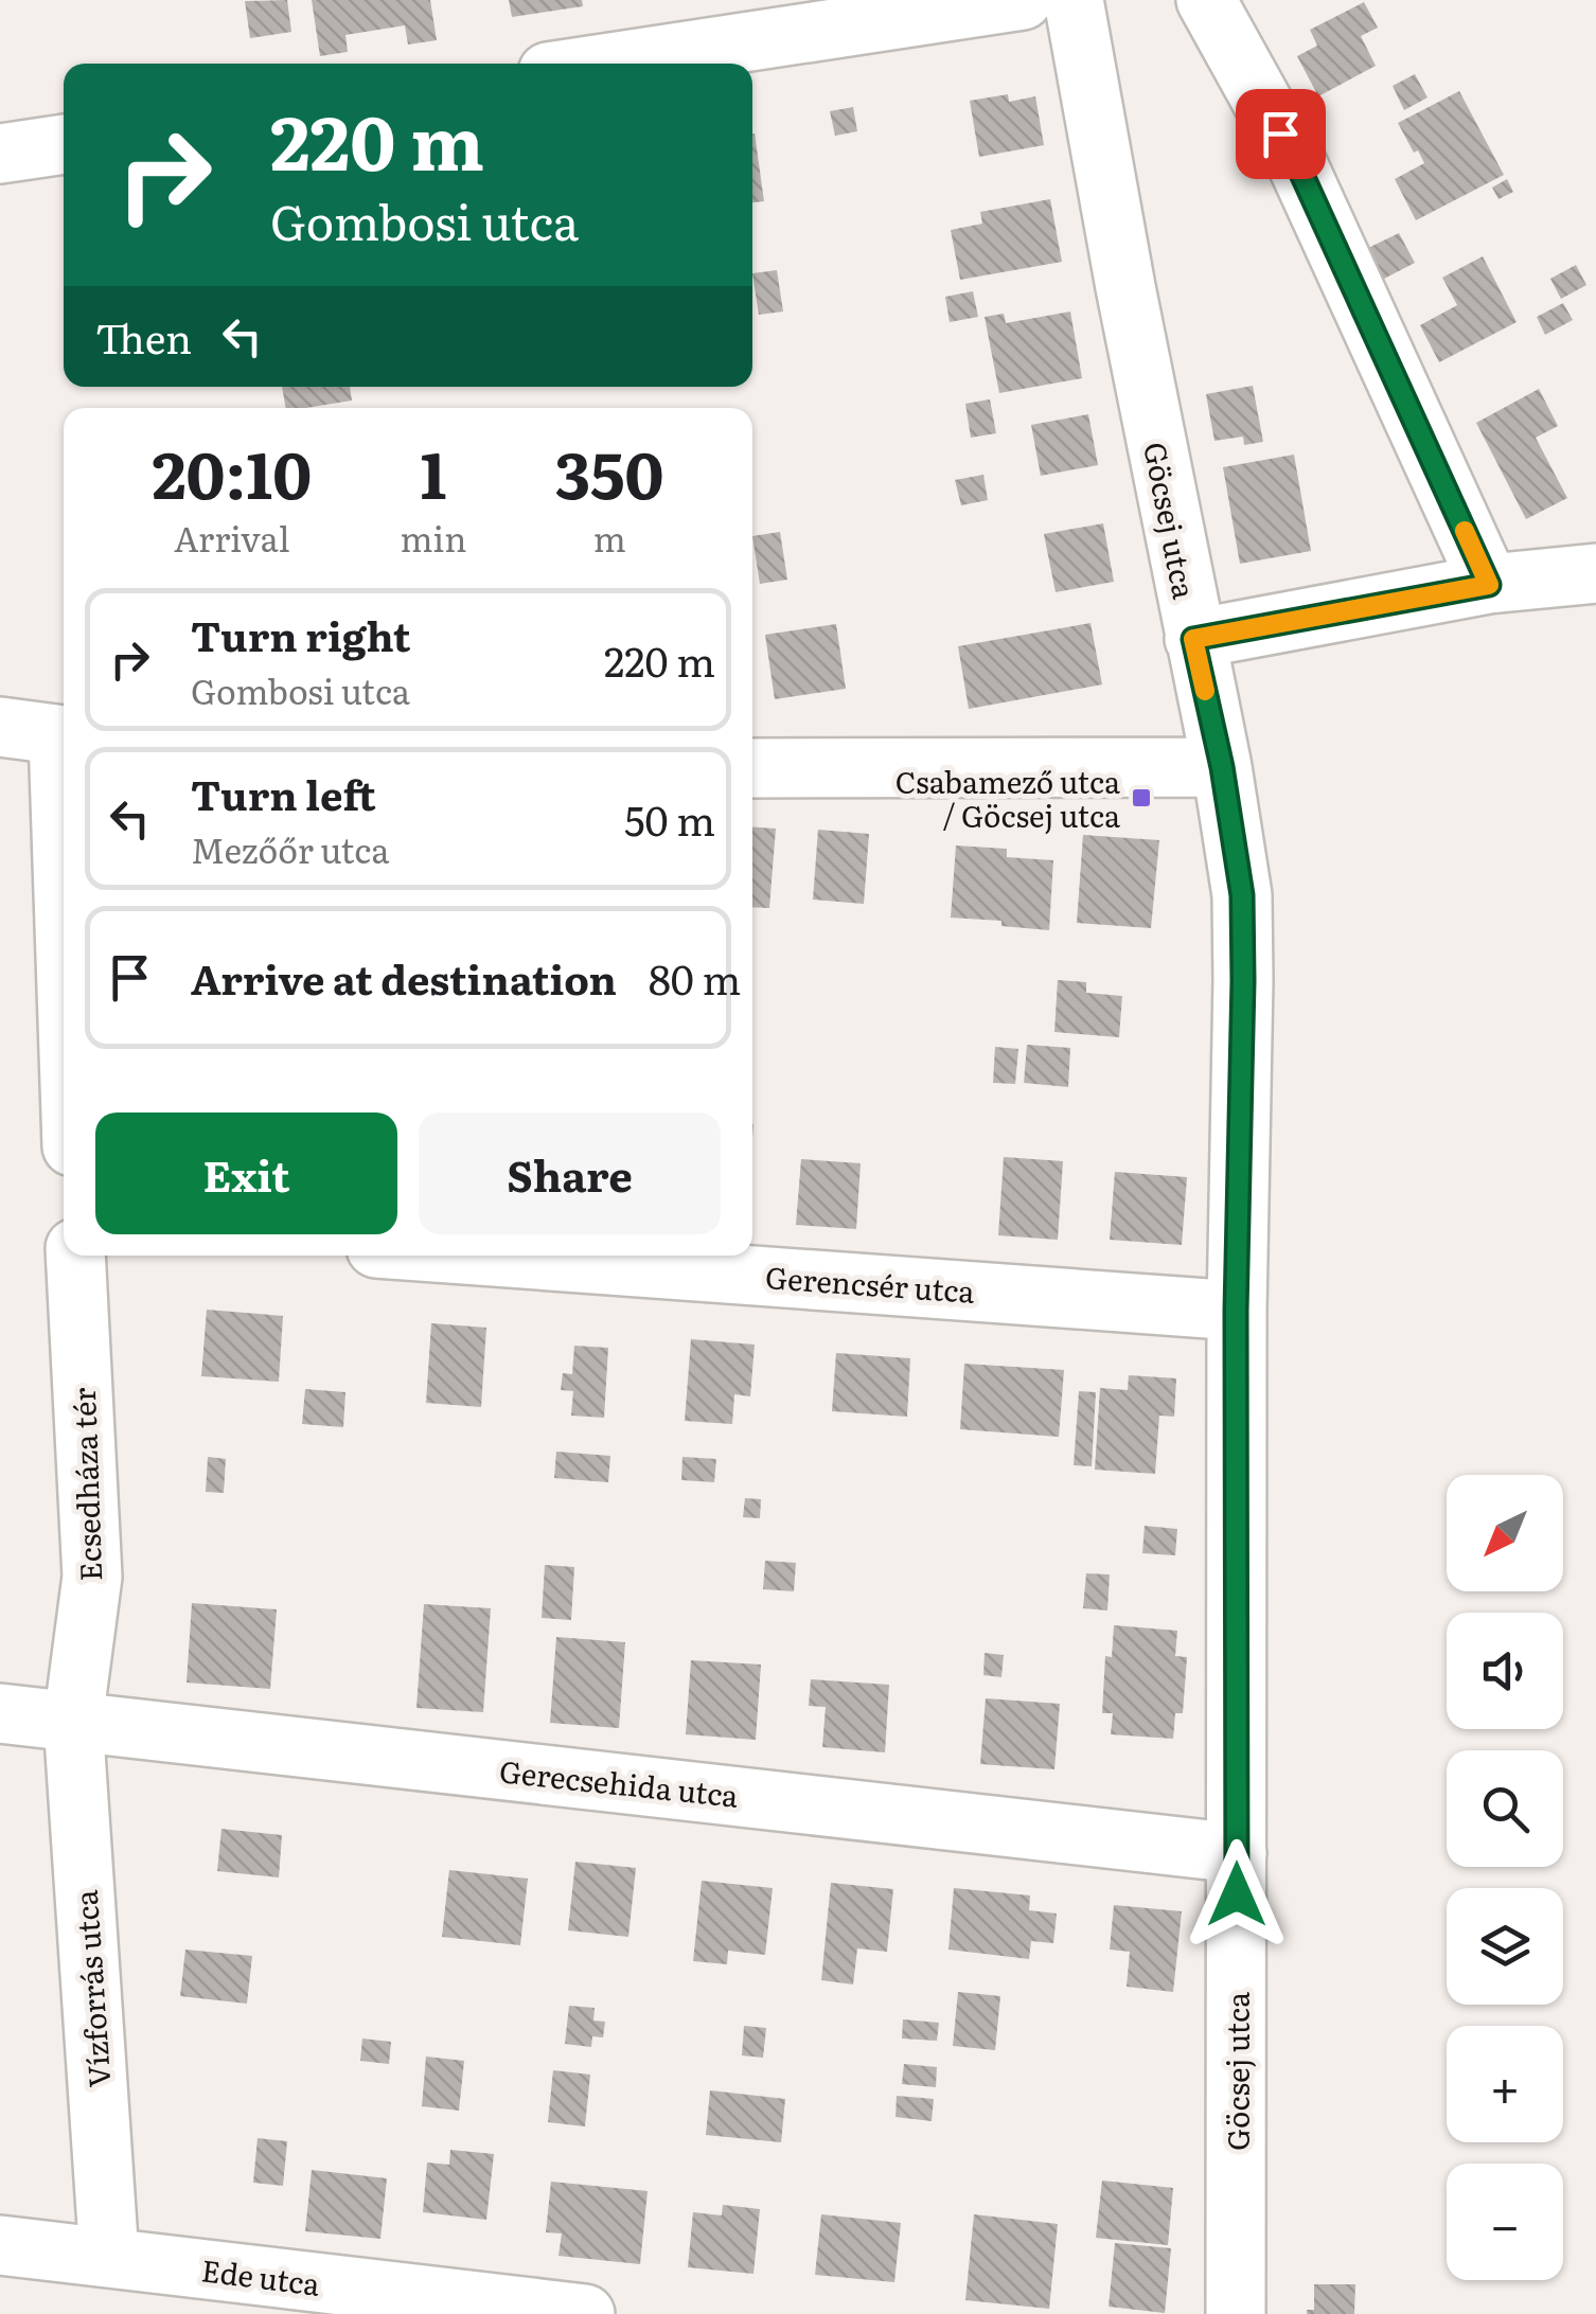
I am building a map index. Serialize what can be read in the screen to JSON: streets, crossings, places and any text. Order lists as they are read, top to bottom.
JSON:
{
  "streets": {
    "street": [
      "Göcsej utca",
      "Gerencsér utca",
      "Ecsedháza tér",
      "Gerecsehida utca",
      "Vízforrás utca",
      "Ede utca"
    ]
  },
  "crossings": [
    ["Göcsej utca", "Gerencsér utca"],
    ["Göcsej utca", "Gerecsehida utca"],
    ["Ecsedháza tér", "Gerecsehida utca"],
    ["Ecsedháza tér", "Vízforrás utca"],
    ["Gerecsehida utca", "Vízforrás utca"],
    ["Vízforrás utca", "Ede utca"]
  ],
  "places": {
    "transit": ["Csabamező utca / Göcsej utca"]
  },
  "north": "bottom left",
  "page": {
    "turn": ["220 m", "Gombosi utca"],
    "then": "Then",
    "eta": [
      "20:10",
      "Arrival",
      "1",
      "min",
      "350",
      "m"
    ],
    "list": [
      {
        "name": "Turn right",
        "note": "Gombosi utca",
        "value": "220 m"
      },
      {
        "name": "Turn left",
        "note": "Mezőőr utca",
        "value": "50 m"
      },
      {
        "name": "Arrive at destination",
        "value": "80 m"
      }
    ],
    "buttons": ["Exit", "Share"],
    "map_buttons": ["+", "−"]
  }
}
